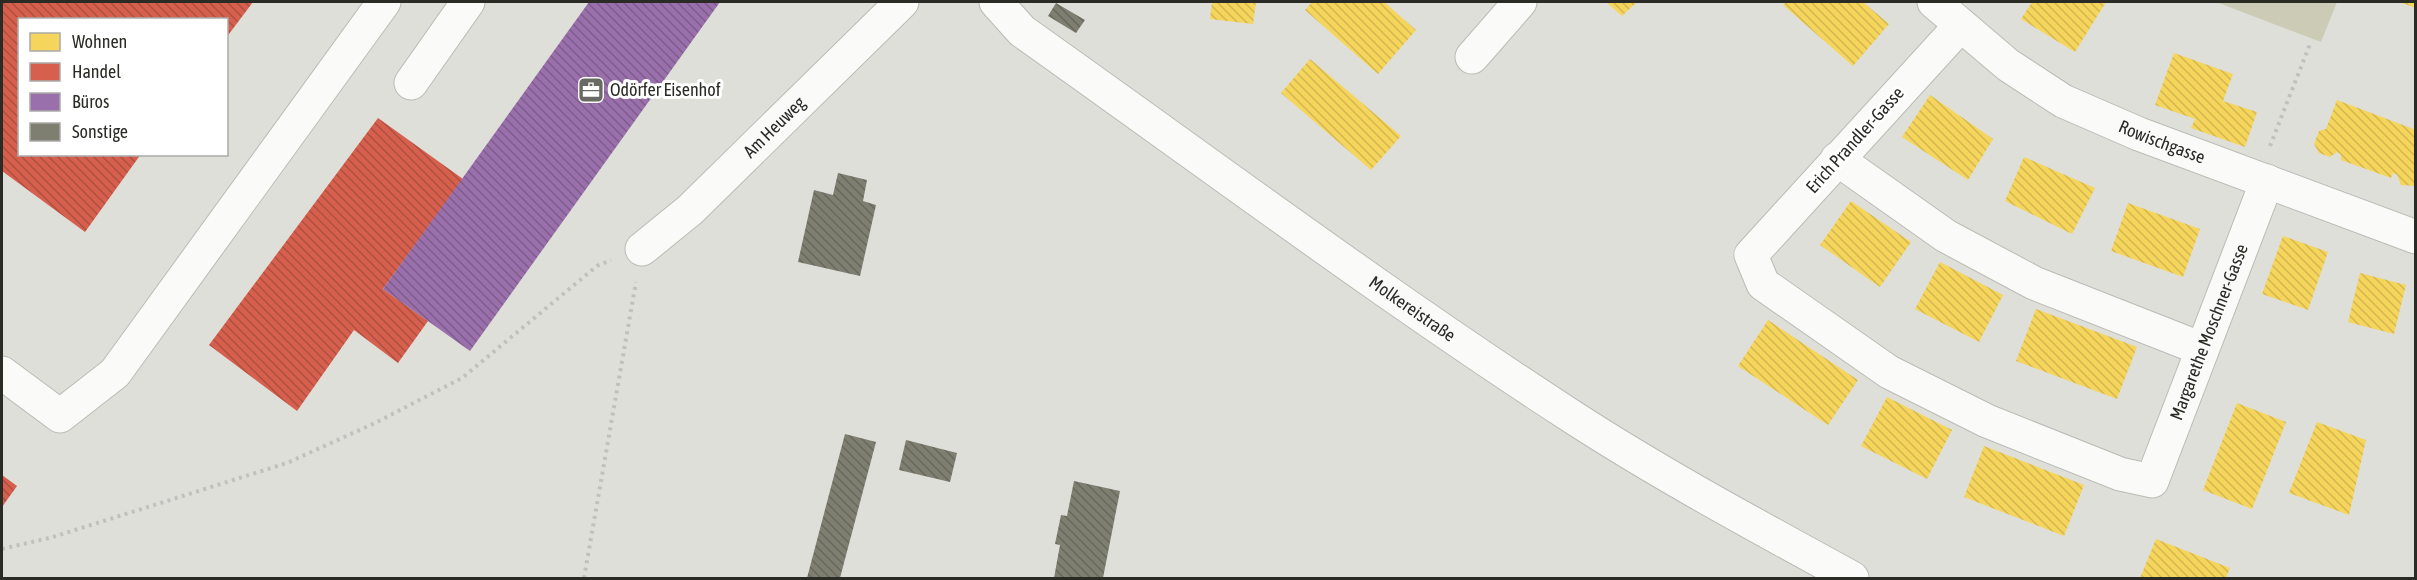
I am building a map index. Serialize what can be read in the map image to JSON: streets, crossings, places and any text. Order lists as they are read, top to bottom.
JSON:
{
  "streets": {
    "street": [
      "Am Heuweg",
      "Erich Prandler-Gasse",
      "Rowischgasse",
      "Molkereistraße",
      "Margarethe Moschner-Gasse"
    ]
  },
  "crossings": [
    ["Erich Prandler-Gasse", "Rowischgasse"],
    ["Erich Prandler-Gasse", "Margarethe Moschner-Gasse"],
    ["Rowischgasse", "Margarethe Moschner-Gasse"]
  ],
  "places": {
    "office": ["Odörfer Eisenhof"]
  },
  "legend": [
    "Wohnen",
    "Handel",
    "Büros",
    "Sonstige"
  ]
}
